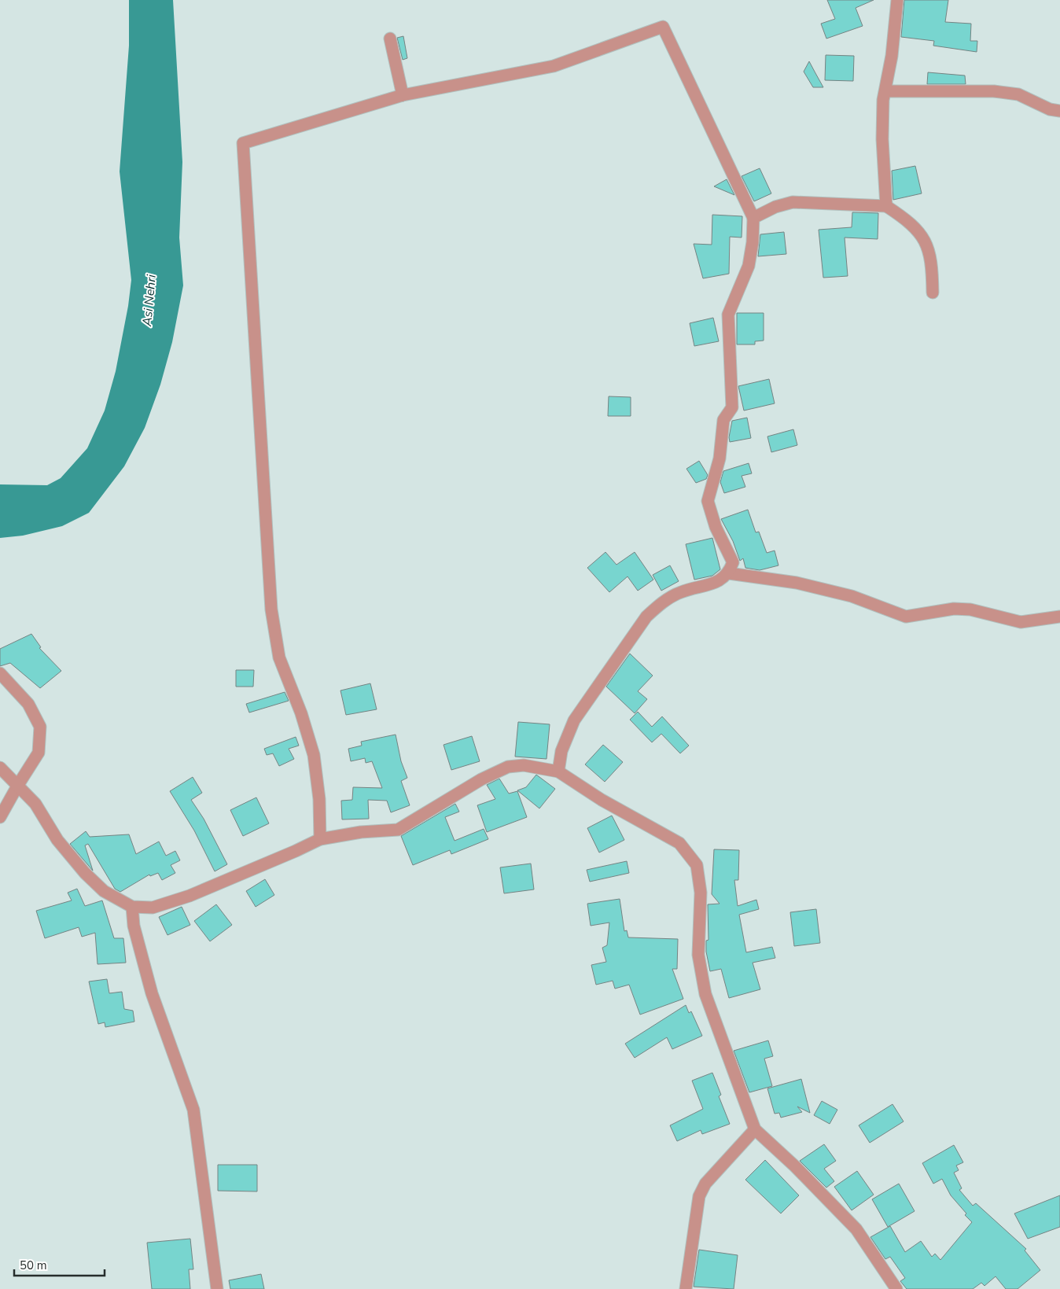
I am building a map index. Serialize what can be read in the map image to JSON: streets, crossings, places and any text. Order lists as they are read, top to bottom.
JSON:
{
  "water": ["Asi Nehri"],
  "scale_bar": "50 m"
}
